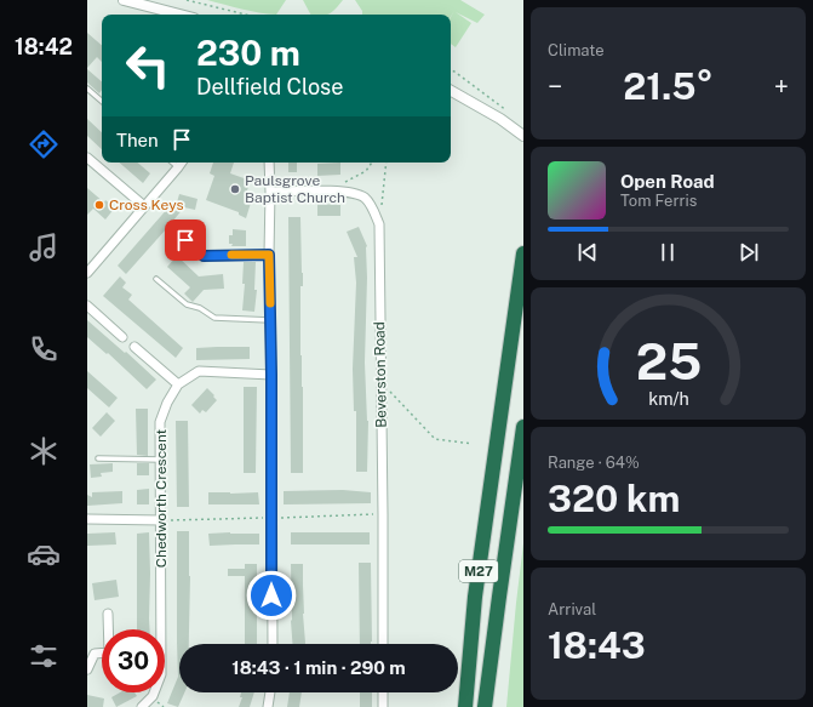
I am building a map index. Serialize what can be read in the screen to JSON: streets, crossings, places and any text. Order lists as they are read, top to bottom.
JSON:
{
  "streets": {
    "highway": ["M27"],
    "street": ["Beverston Road", "Chedworth Crescent"]
  },
  "places": ["Paulsgrove Baptist Church", "Cross Keys"],
  "page": {
    "tabs": "18:42",
    "tile": [
      "Climate",
      ["Range · 64%", "320 km"],
      ["Arrival", "18:43"]
    ],
    "turn": ["230 m", "Dellfield Close"],
    "heat": ["−", "21.5°", "+"],
    "then": "Then",
    "song": ["Open Road", "Tom Ferris"],
    "limit": "30",
    "trip": "18:43 · 1 min · 290 m",
    "gauge": ["25", "km/h"]
  }
}
